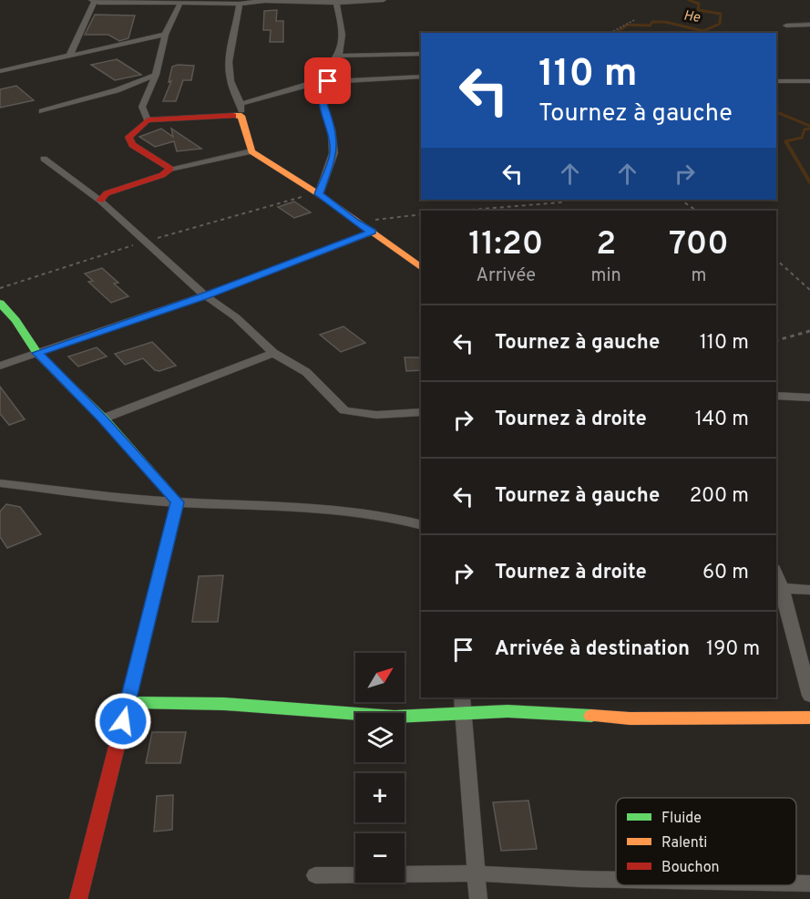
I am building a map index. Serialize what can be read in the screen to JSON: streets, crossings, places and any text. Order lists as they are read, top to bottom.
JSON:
{
  "water": ["He"],
  "legend": ["Fluide", "Ralenti", "Bouchon"],
  "north": "top right",
  "page": {
    "turn": ["110 m", "Tournez à gauche"],
    "eta": [
      "11:20",
      "Arrivée",
      "2",
      "min",
      "700",
      "m"
    ],
    "list": [
      {
        "name": "Tournez à gauche",
        "value": "110 m"
      },
      {
        "name": "Tournez à droite",
        "value": "140 m"
      },
      {
        "name": "Tournez à gauche",
        "value": "200 m"
      },
      {
        "name": "Tournez à droite",
        "value": "60 m"
      },
      {
        "name": "Arrivée à destination",
        "value": "190 m"
      }
    ],
    "map_buttons": ["+", "−"]
  }
}
